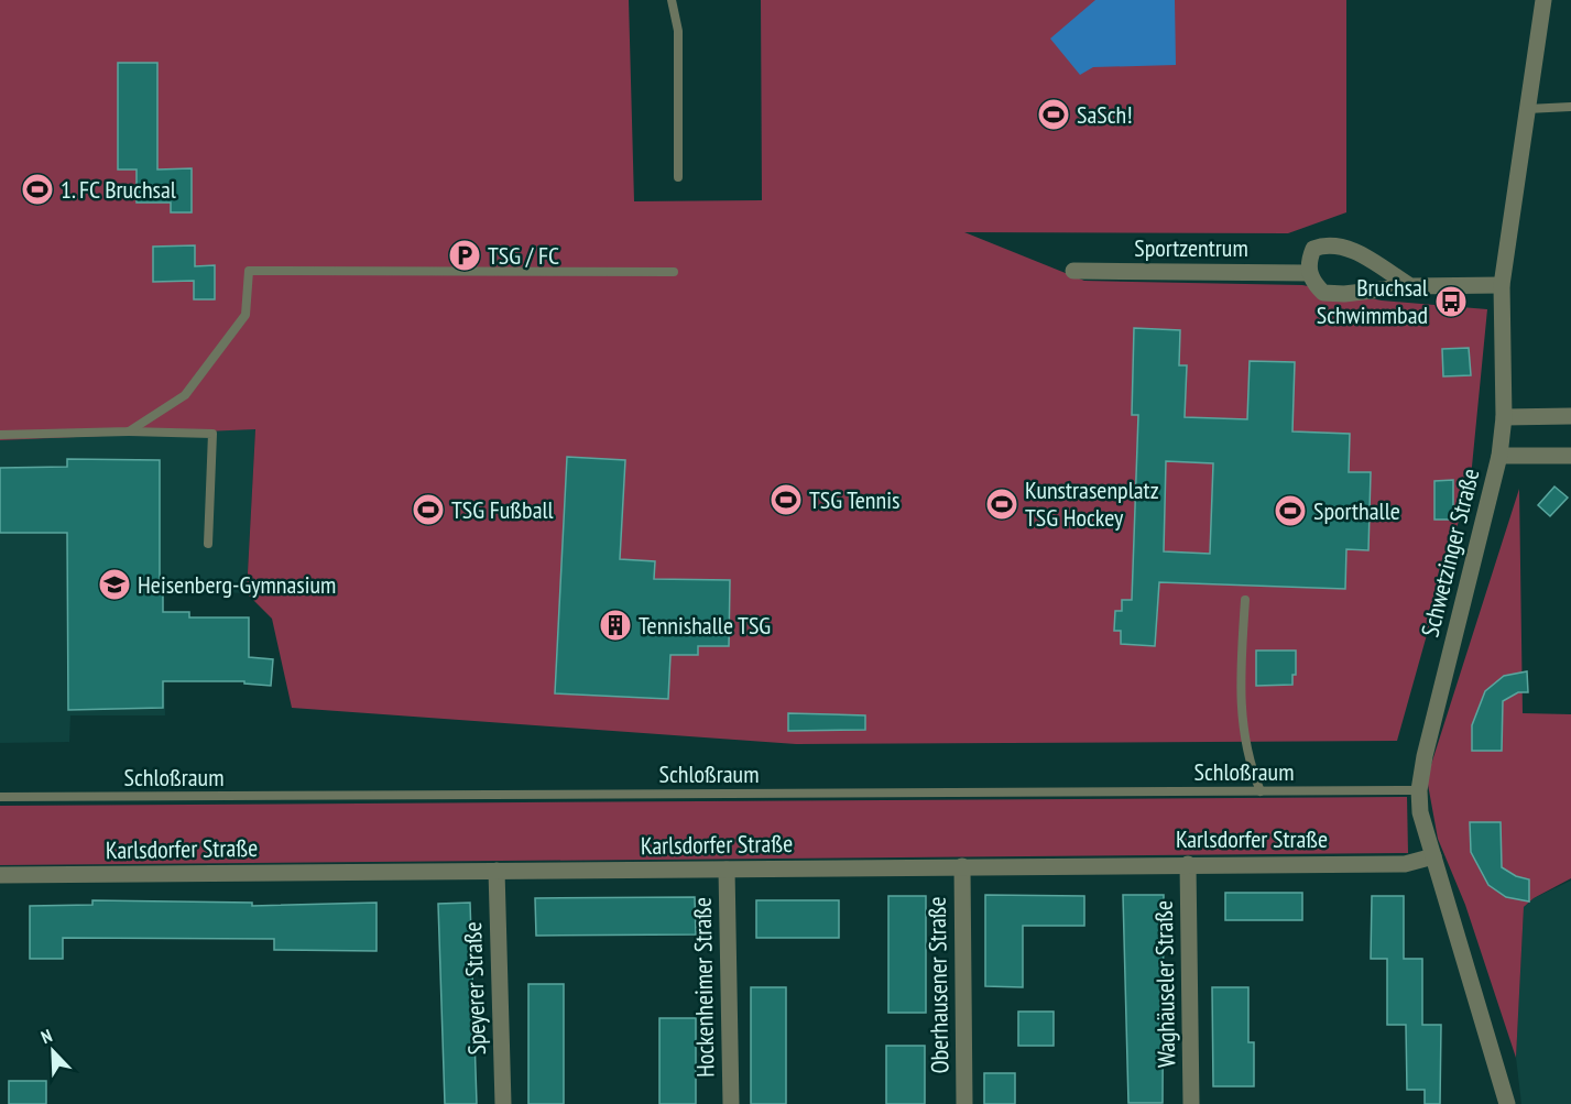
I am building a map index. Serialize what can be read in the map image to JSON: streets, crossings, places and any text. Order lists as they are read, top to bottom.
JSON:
{
  "streets": {
    "street": [
      "Sportzentrum",
      "Schwetzinger Straße",
      "Karlsdorfer Straße",
      "Waghäuseler Straße",
      "Oberhausener Straße",
      "Hockenheimer Straße",
      "Speyerer Straße"
    ],
    "lane": ["Schloßraum"]
  },
  "crossings": [
    ["Schwetzinger Straße", "Schloßraum"],
    ["Schwetzinger Straße", "Karlsdorfer Straße"],
    ["Karlsdorfer Straße", "Waghäuseler Straße"],
    ["Karlsdorfer Straße", "Oberhausener Straße"],
    ["Karlsdorfer Straße", "Hockenheimer Straße"],
    ["Karlsdorfer Straße", "Speyerer Straße"]
  ],
  "places": {
    "sports": [
      "SaSch!",
      "1. FC Bruchsal",
      "TSG Tennis",
      "Kunstrasenplatz TSG Hockey",
      "TSG Fußball",
      "Sporthalle"
    ],
    "parking": ["TSG / FC"],
    "bus stop": ["Bruchsal Schwimmbad"],
    "school or university": ["Heisenberg-Gymnasium"],
    "building": ["Tennishalle TSG"]
  },
  "north": "top left"
}
